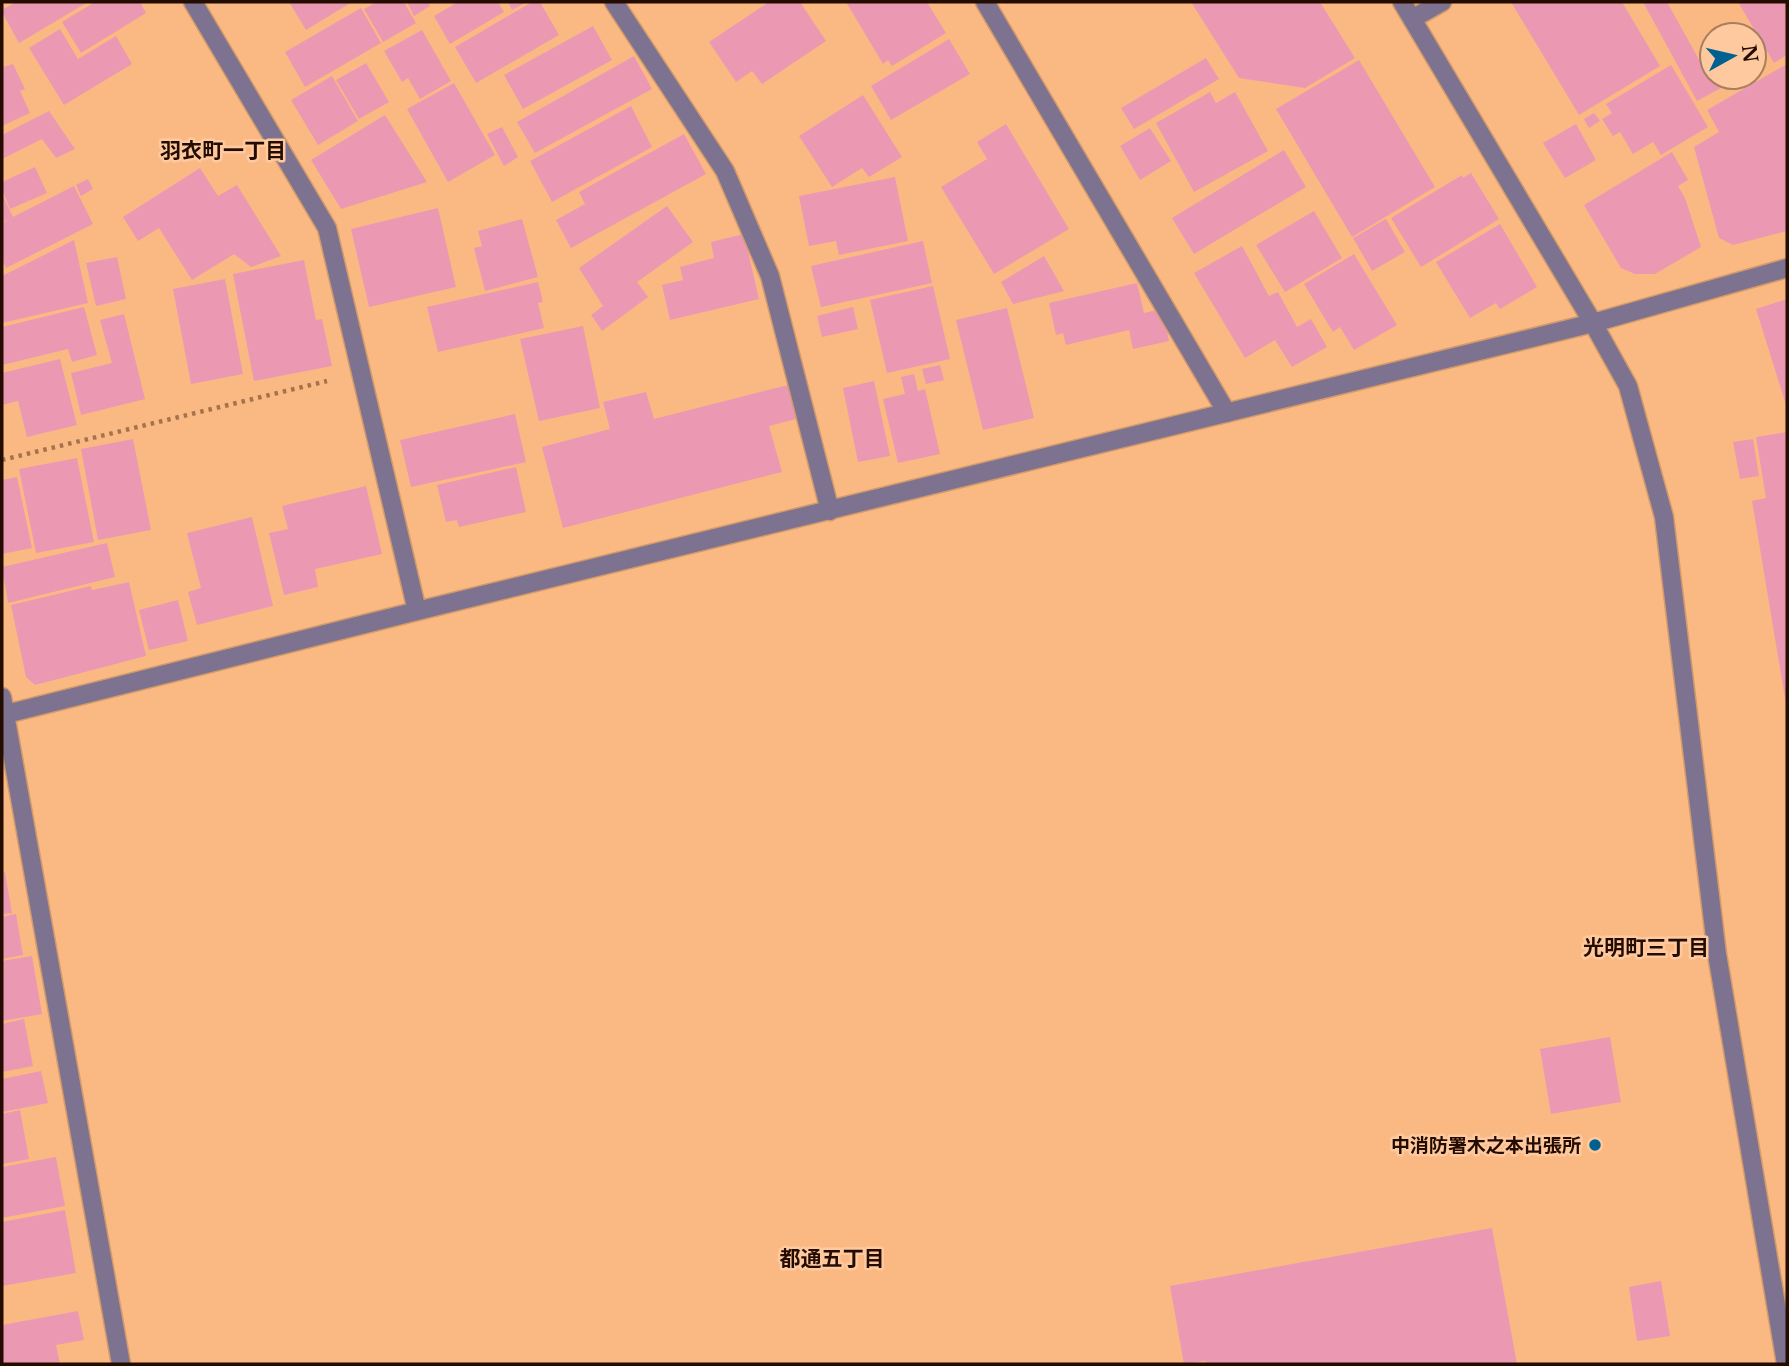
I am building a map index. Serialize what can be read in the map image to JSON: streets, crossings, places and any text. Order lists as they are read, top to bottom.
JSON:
{
  "districts": ["羽衣町一丁目", "光明町三丁目", "都通五丁目"],
  "places": ["中消防署木之本出張所"],
  "north": "right"
}
